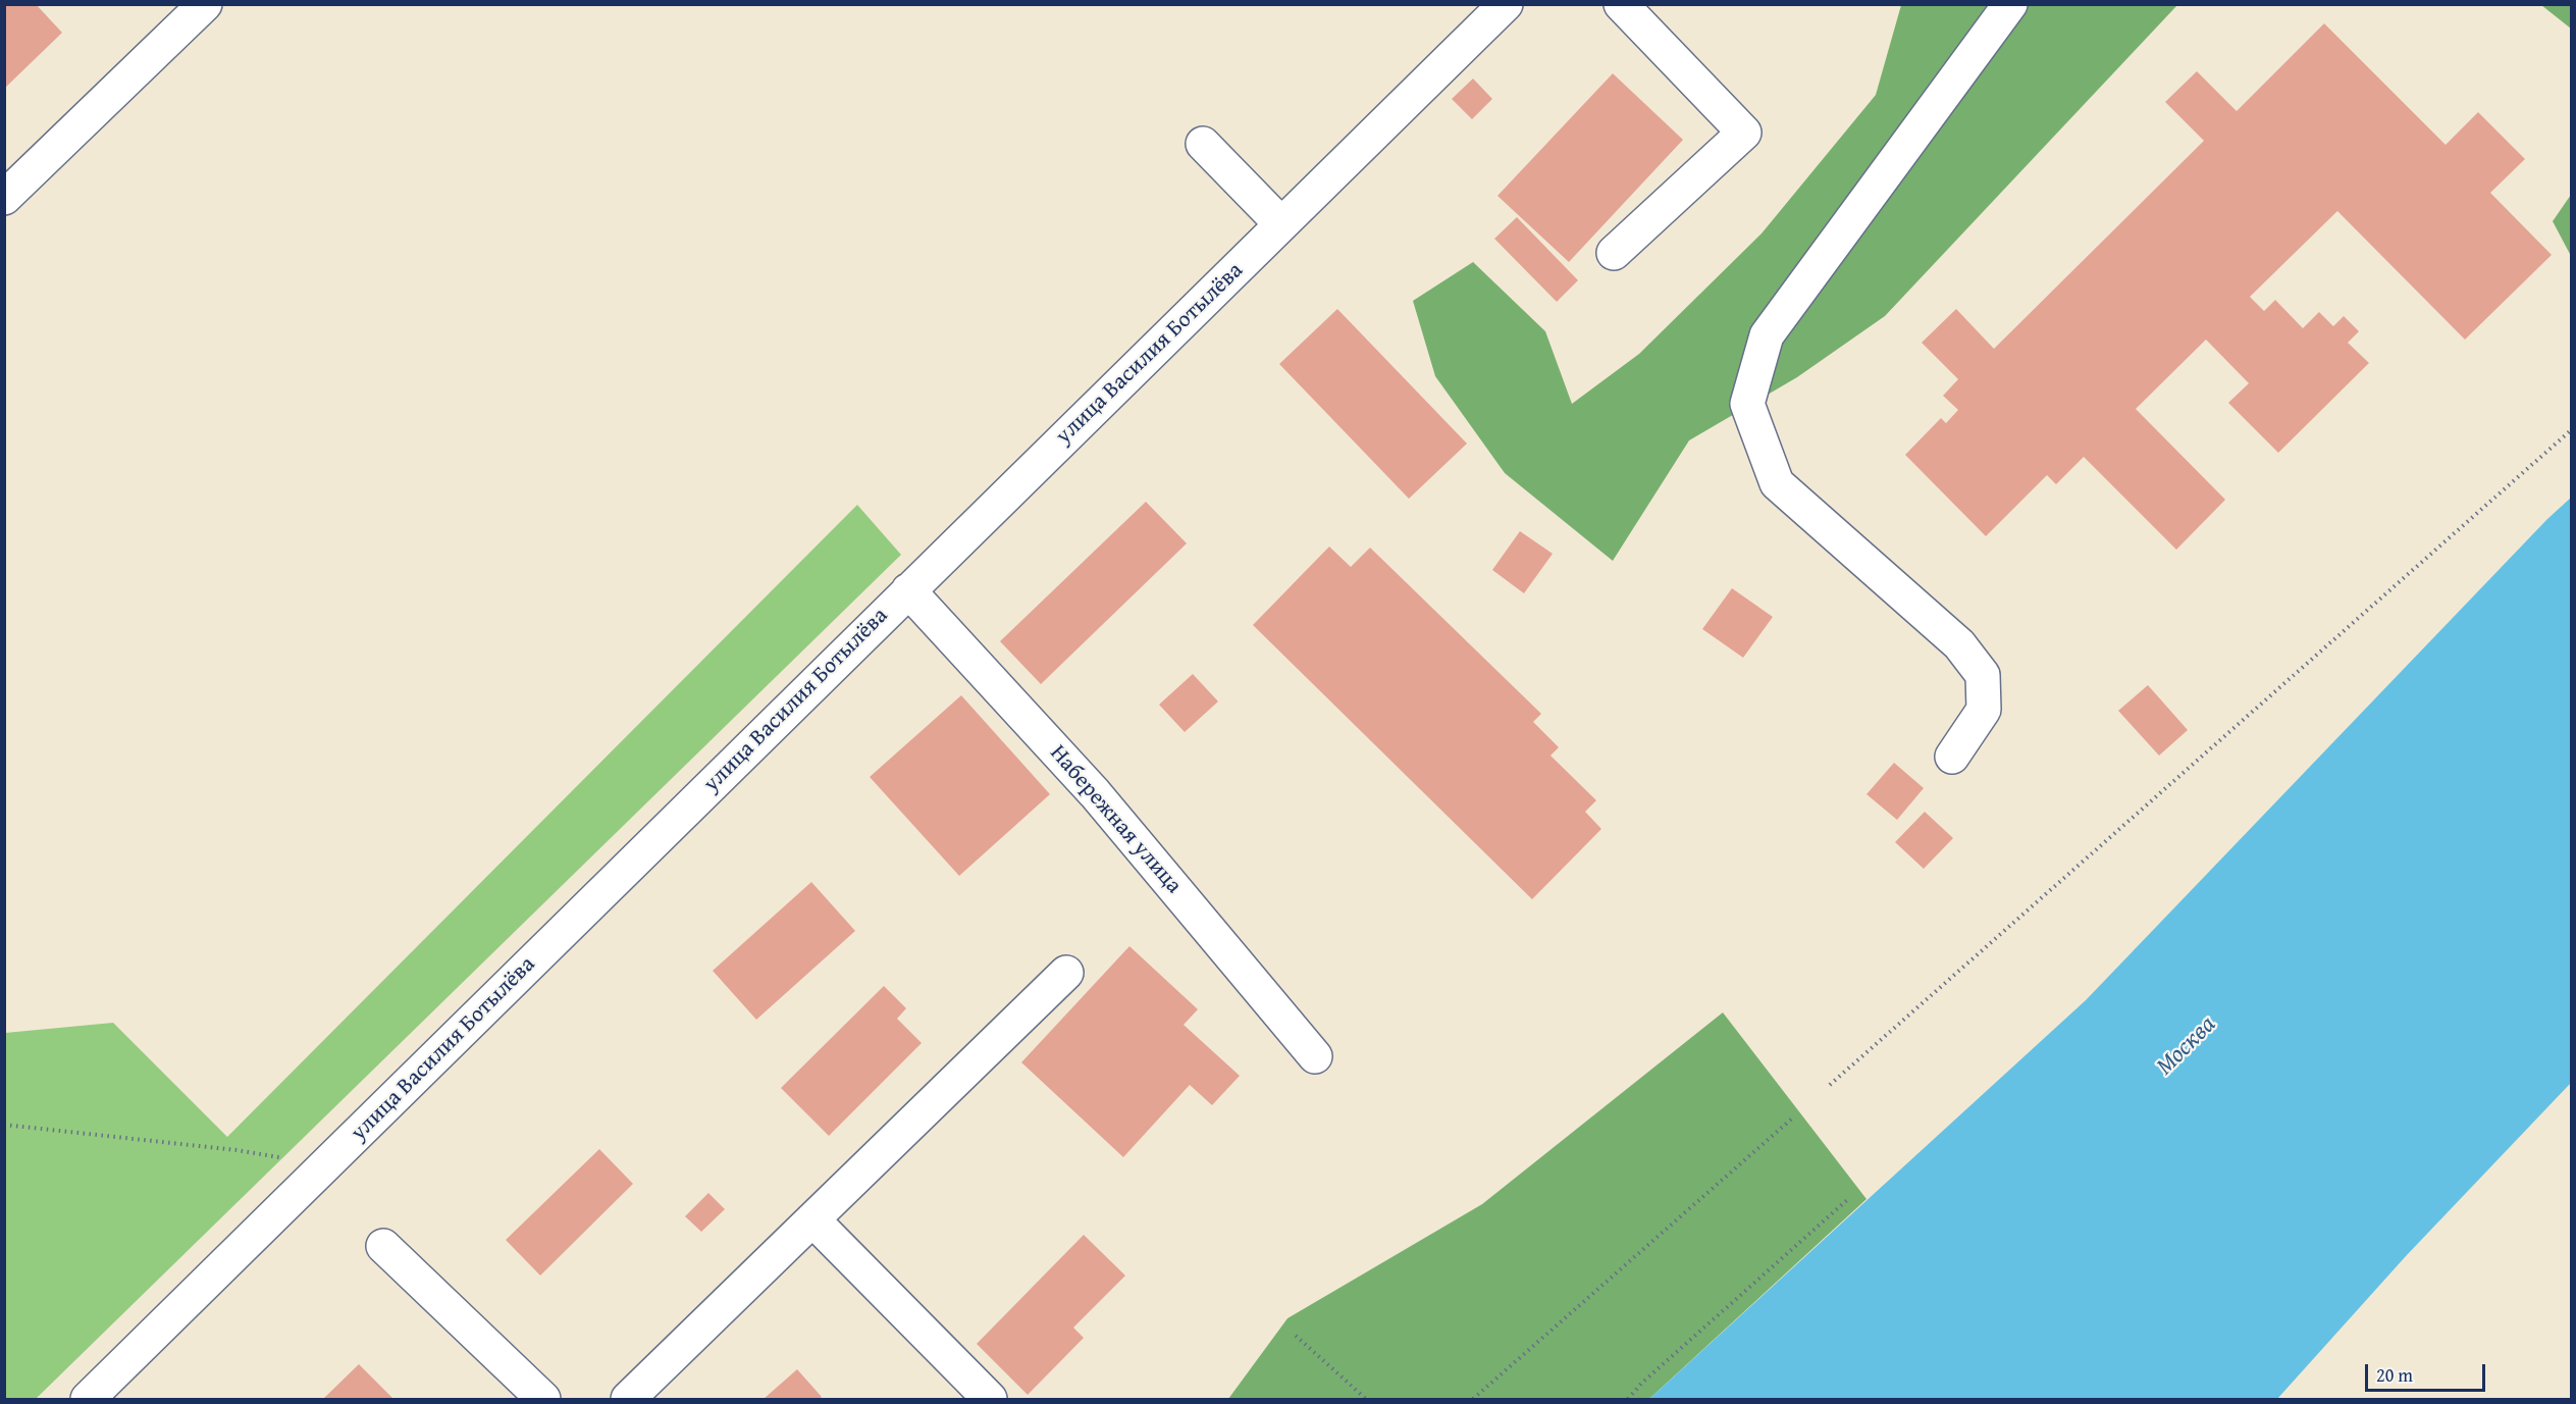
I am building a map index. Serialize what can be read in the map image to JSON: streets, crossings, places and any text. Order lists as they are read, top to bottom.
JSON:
{
  "streets": {
    "street": ["улица Василия Ботылёва", "Набережная улица"]
  },
  "crossings": [
    ["улица Василия Ботылёва", "Набережная улица"]
  ],
  "water": ["Москва"],
  "scale_bar": "20 m"
}
